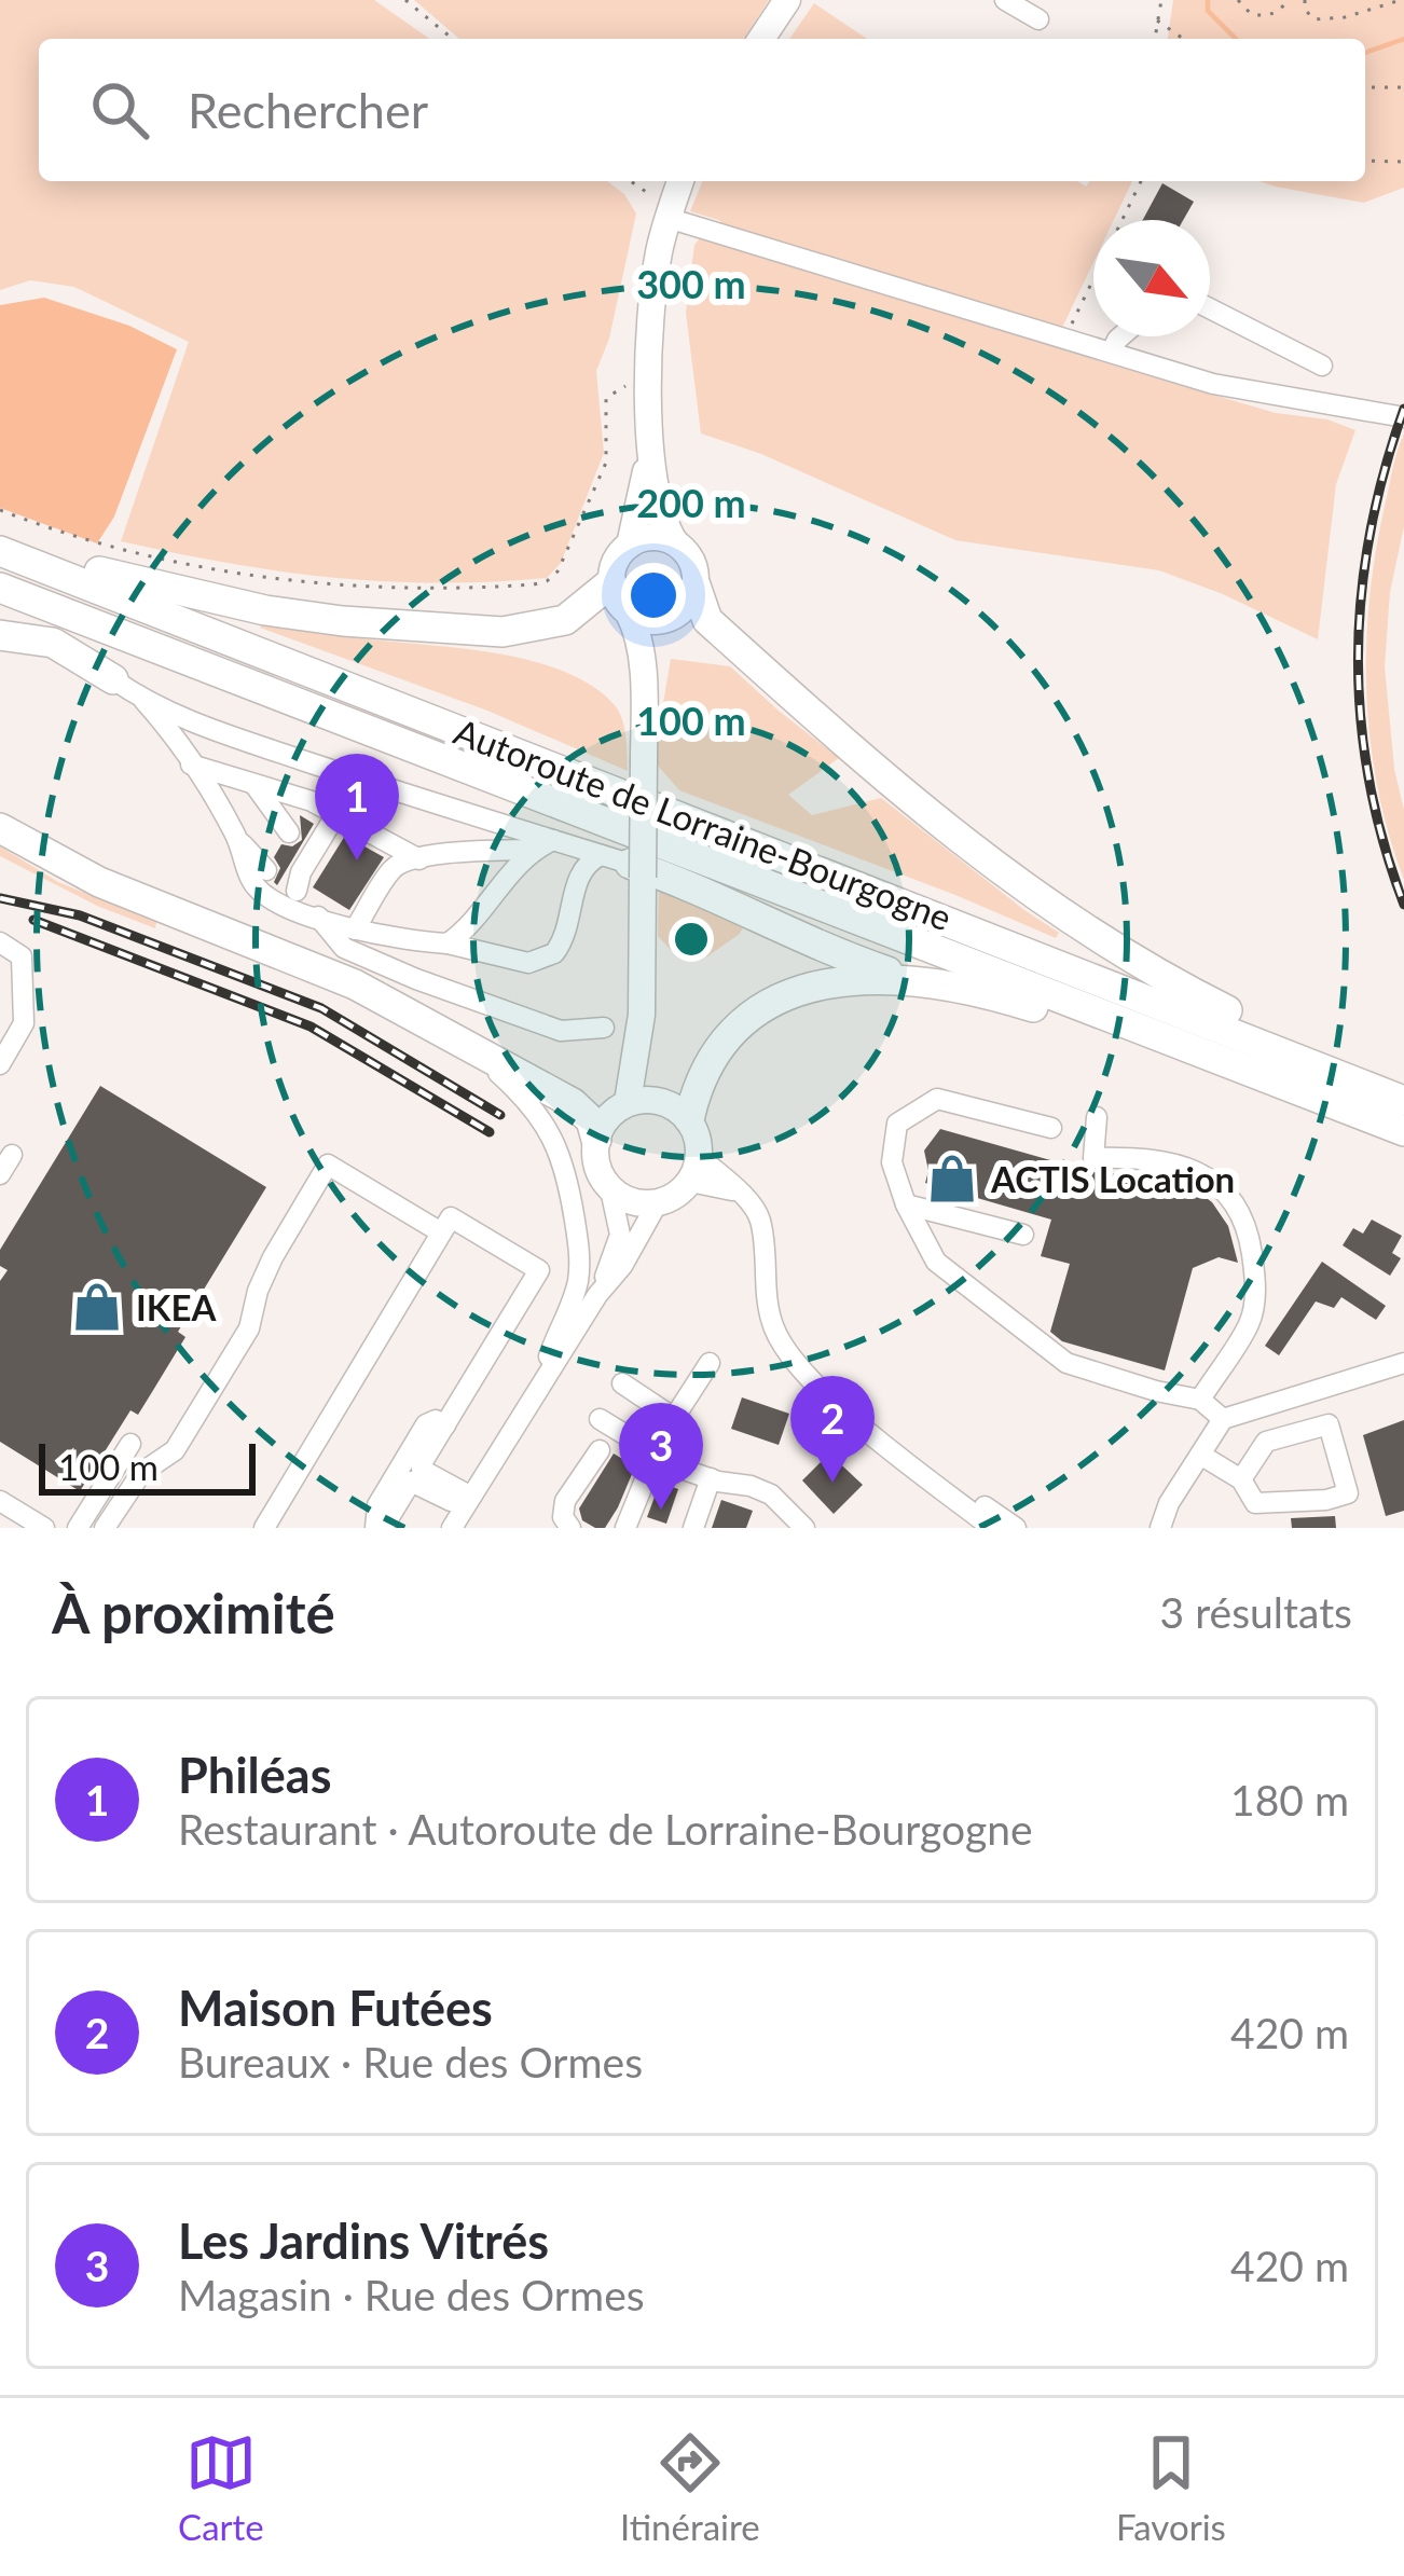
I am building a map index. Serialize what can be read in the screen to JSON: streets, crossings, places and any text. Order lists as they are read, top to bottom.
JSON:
{
  "streets": {
    "highway": ["Autoroute de Lorraine-Bourgogne"]
  },
  "places": {
    "shop": ["ACTIS Location", "IKEA"]
  },
  "scale_bar": "100 m",
  "north": "bottom right",
  "page": {
    "search": "Rechercher",
    "pins": ["1", "2", "3"],
    "scale": "100 m",
    "heading": ["À proximité", "3 résultats"],
    "list": [
      {
        "mark": "1",
        "name": "Philéas",
        "note": "Restaurant · Autoroute de Lorraine-Bourgogne",
        "value": "180 m"
      },
      {
        "mark": "2",
        "name": "Maison Futées",
        "note": "Bureaux · Rue des Ormes",
        "value": "420 m"
      },
      {
        "mark": "3",
        "name": "Les Jardins Vitrés",
        "note": "Magasin · Rue des Ormes",
        "value": "420 m"
      }
    ],
    "nav": ["Carte", "Itinéraire", "Favoris"]
  },
  "rings": ["300 m", "200 m", "100 m"]
}
